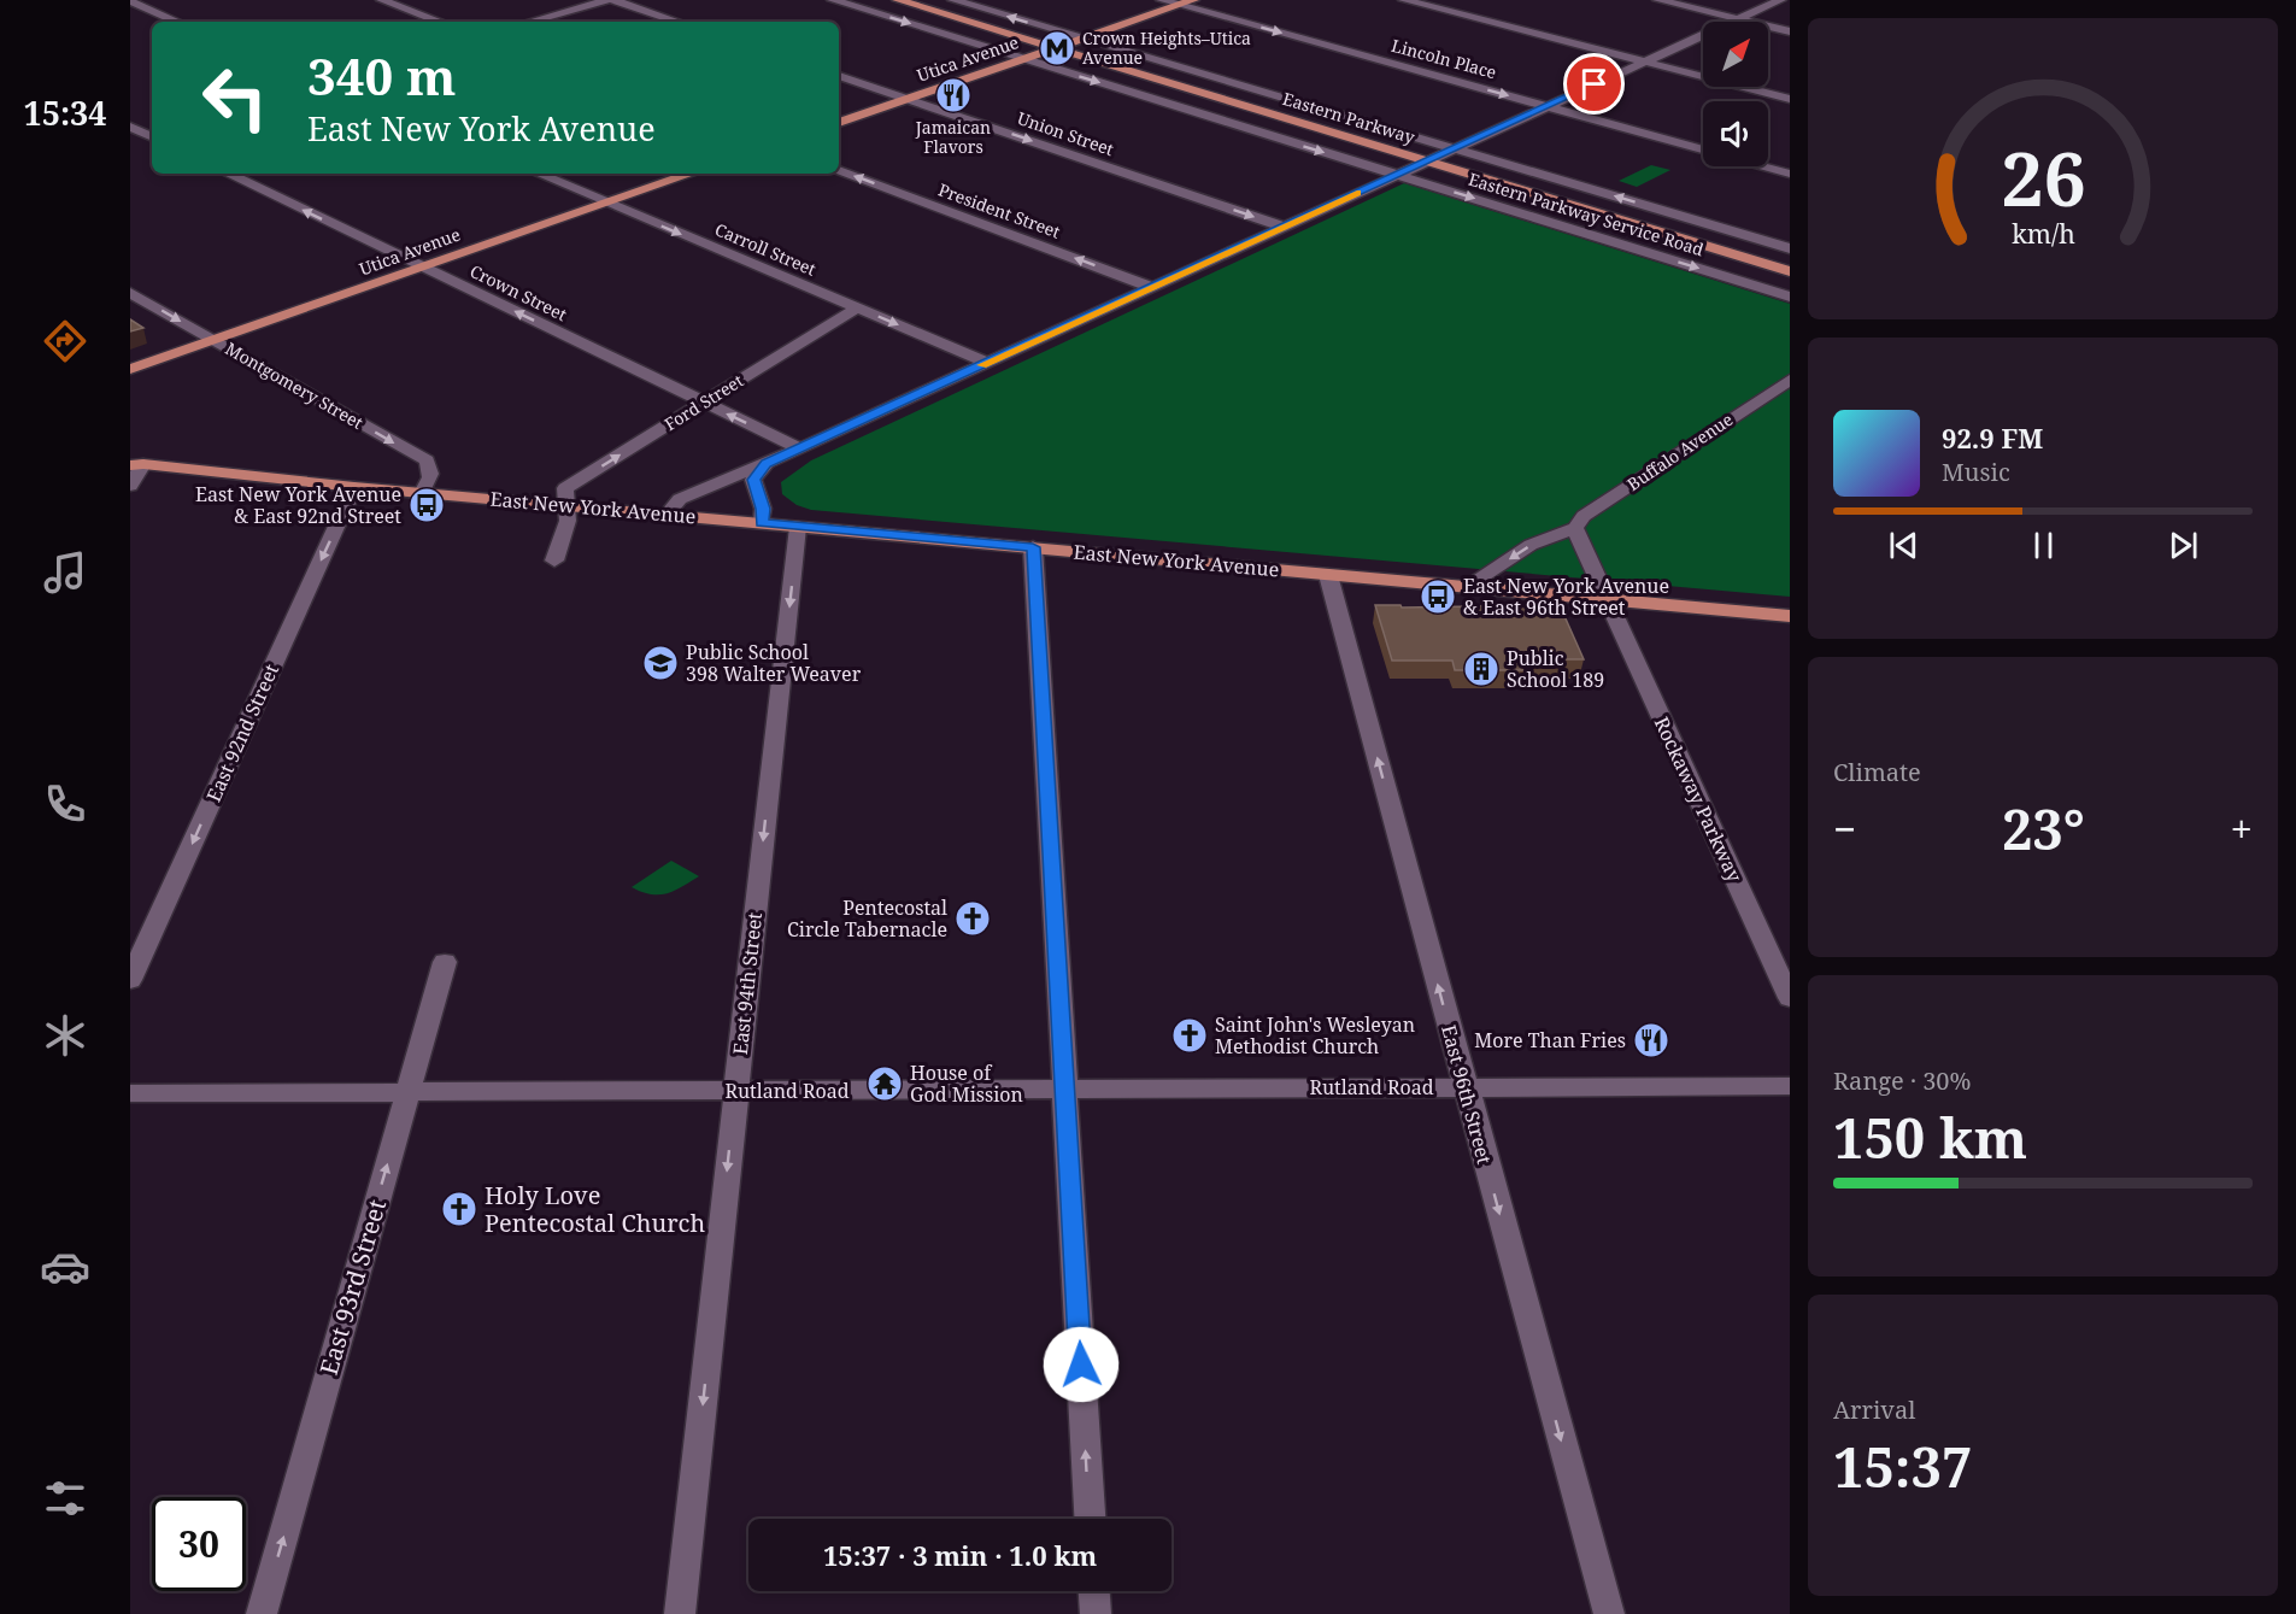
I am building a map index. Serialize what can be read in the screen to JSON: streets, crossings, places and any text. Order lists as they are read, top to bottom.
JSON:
{
  "streets": {
    "main road": ["Utica Avenue", "Eastern Parkway", "East New York Avenue"],
    "street": [
      "Lincoln Place",
      "Union Street",
      "President Street",
      "Eastern Parkway Service Road",
      "Carroll Street",
      "Crown Street",
      "Montgomery Street",
      "Ford Street",
      "Buffalo Avenue",
      "East 92nd Street",
      "Rockaway Parkway",
      "East 94th Street",
      "Rutland Road",
      "East 96th Street",
      "East 93rd Street"
    ]
  },
  "crossings": [
    ["Utica Avenue", "Lincoln Place"],
    ["Utica Avenue", "Eastern Parkway"],
    ["Utica Avenue", "Union Street"],
    ["Utica Avenue", "Eastern Parkway Service Road"],
    ["Utica Avenue", "Carroll Street"],
    ["Utica Avenue", "Crown Street"],
    ["Utica Avenue", "Montgomery Street"],
    ["Carroll Street", "Ford Street"],
    ["Crown Street", "Ford Street"],
    ["Montgomery Street", "East New York Avenue"],
    ["Ford Street", "East New York Avenue"],
    ["Buffalo Avenue", "East New York Avenue"],
    ["East New York Avenue", "East 92nd Street"],
    ["East New York Avenue", "Rockaway Parkway"],
    ["East New York Avenue", "East 94th Street"],
    ["East New York Avenue", "East 96th Street"],
    ["East 94th Street", "Rutland Road"],
    ["Rutland Road", "East 96th Street"],
    ["Rutland Road", "East 93rd Street"]
  ],
  "one_way": [
    "Union Street",
    "President Street",
    "Carroll Street",
    "Crown Street",
    "Montgomery Street",
    "East 92nd Street",
    "East 94th Street",
    "East 93rd Street"
  ],
  "places": {
    "metro station": ["Crown Heights–Utica Avenue"],
    "restaurant": ["Jamaican Flavors", "More Than Fries"],
    "bus stop": ["East New York Avenue & East 92nd Street", "East New York Avenue & East 96th Street"],
    "school or university": ["Public School 398 Walter Weaver"],
    "building": ["Public School 189"],
    "church": ["Pentecostal Circle Tabernacle", "Saint John's Wesleyan Methodist Church", "Holy Love Pentecostal Church"],
    "temple": ["House of God Mission"]
  },
  "north": "top right",
  "page": {
    "tabs": "15:34",
    "turn": ["340 m", "East New York Avenue"],
    "song": ["92.9 FM", "Music"],
    "tile": [
      "Climate",
      ["Range · 30%", "150 km"],
      ["Arrival", "15:37"]
    ],
    "heat": ["−", "23°", "+"],
    "limit": "30",
    "trip": "15:37 · 3 min · 1.0 km",
    "gauge": ["26", "km/h"]
  }
}
